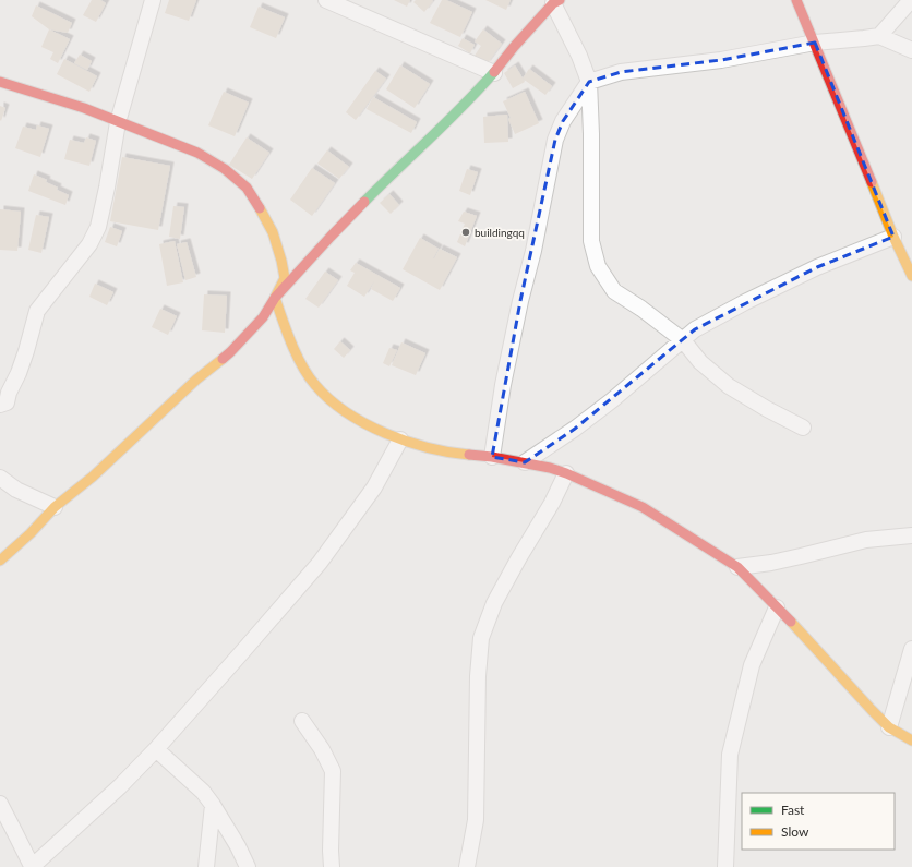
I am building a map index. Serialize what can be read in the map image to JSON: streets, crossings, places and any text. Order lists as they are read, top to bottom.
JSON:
{
  "places": ["buildingqq"],
  "legend": ["Fast", "Slow"]
}
